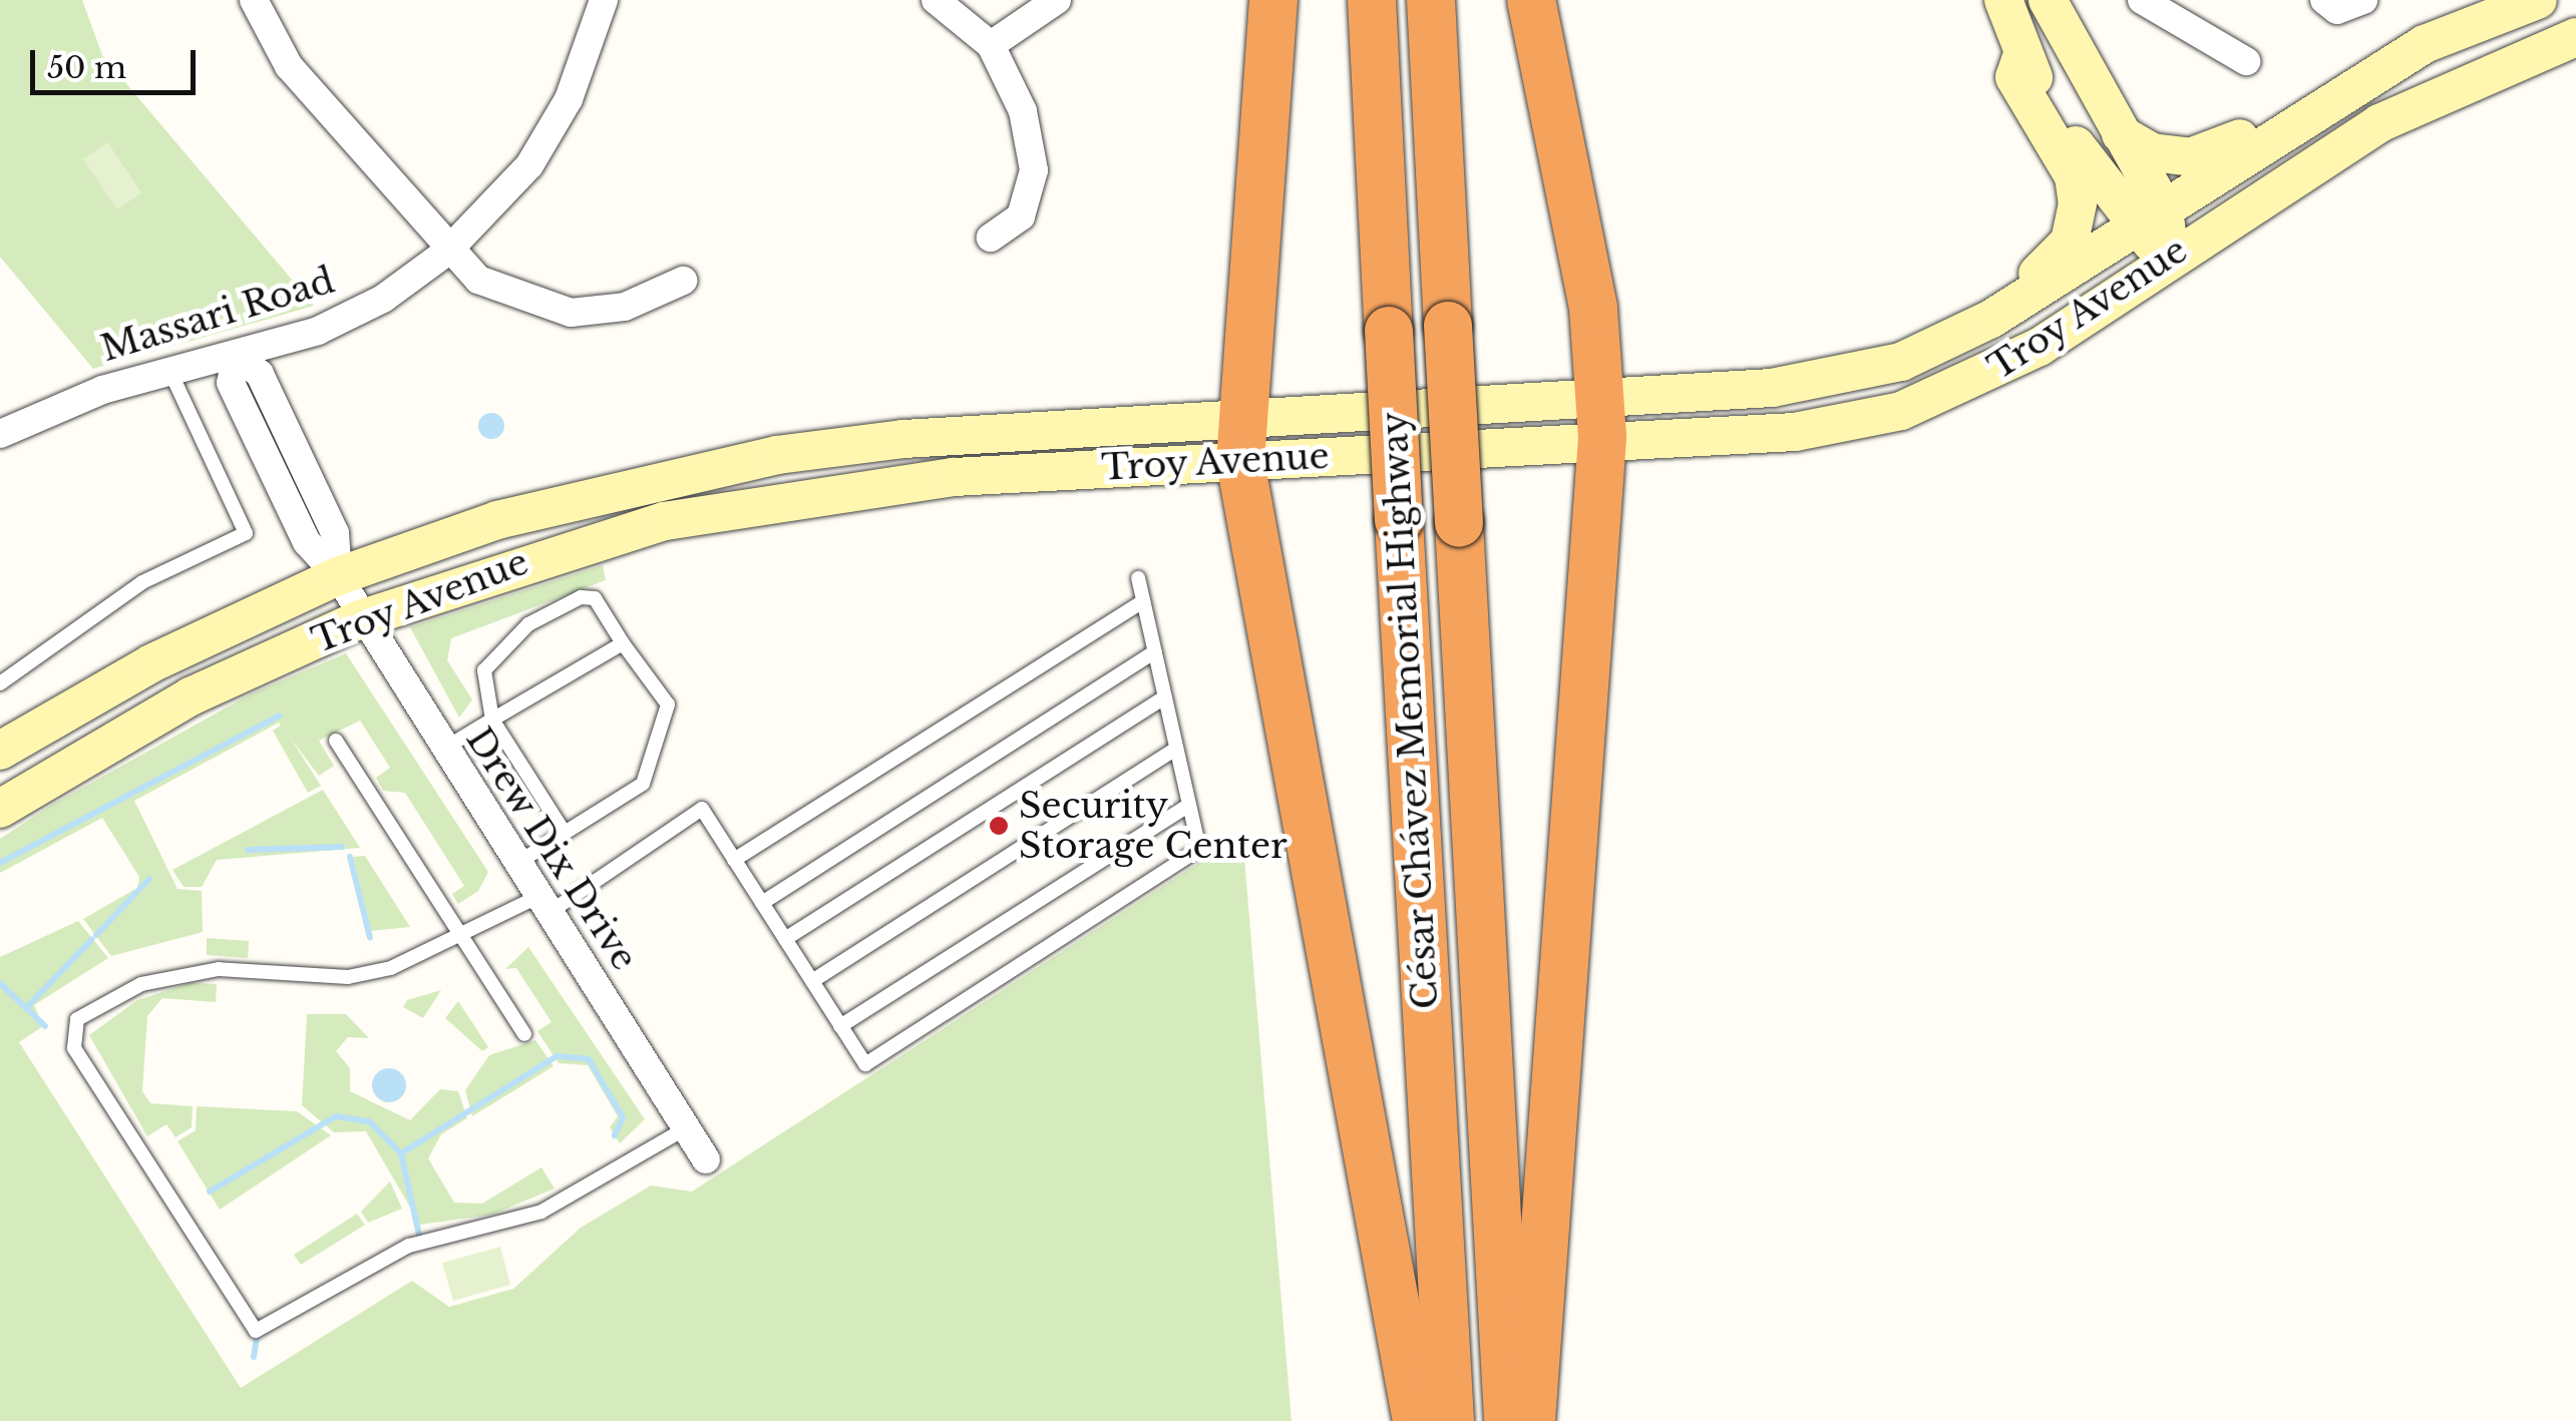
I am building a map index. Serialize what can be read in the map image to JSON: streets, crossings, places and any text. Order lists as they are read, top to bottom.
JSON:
{
  "streets": {
    "highway": ["César Chávez Memorial Highway"],
    "main road": ["Troy Avenue"],
    "street": ["Massari Road", "Drew Dix Drive"]
  },
  "crossings": [
    ["Troy Avenue", "Drew Dix Drive"],
    ["Massari Road", "Drew Dix Drive"]
  ],
  "places": ["Security Storage Center"],
  "scale_bar": "50 m"
}
